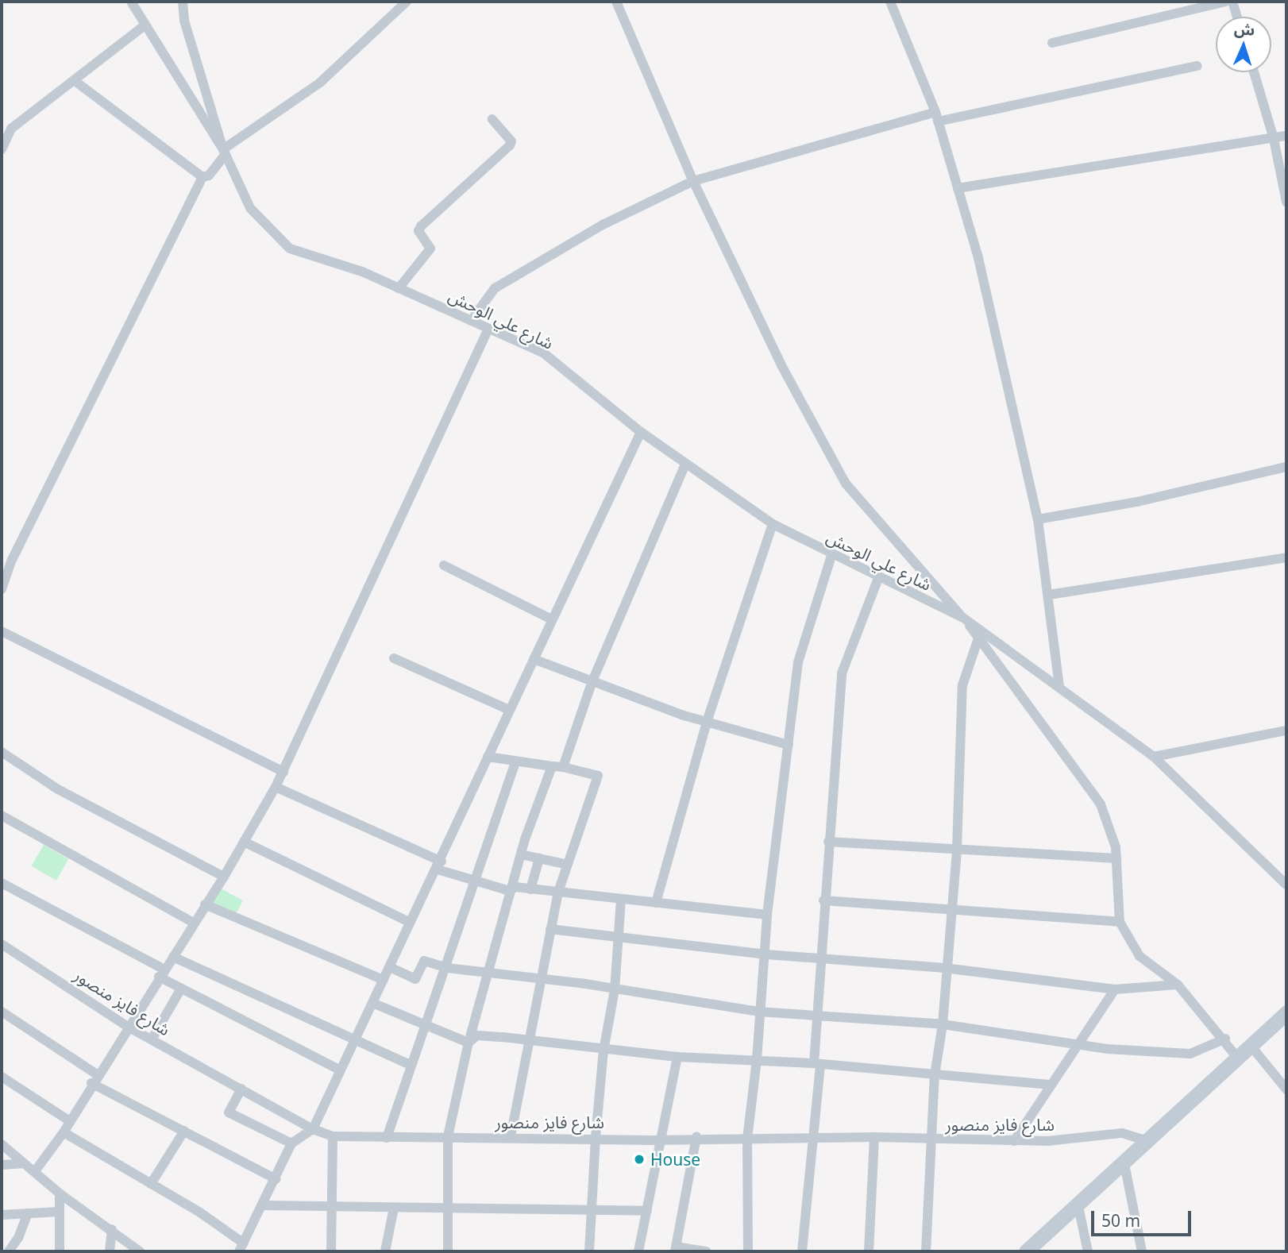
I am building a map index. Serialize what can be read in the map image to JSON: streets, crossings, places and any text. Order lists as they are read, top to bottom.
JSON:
{
  "streets": {
    "street": ["شارع علي الوحش", "شارع فايز منصور"]
  },
  "places": ["House"],
  "scale_bar": "50 m",
  "north": "top"
}
